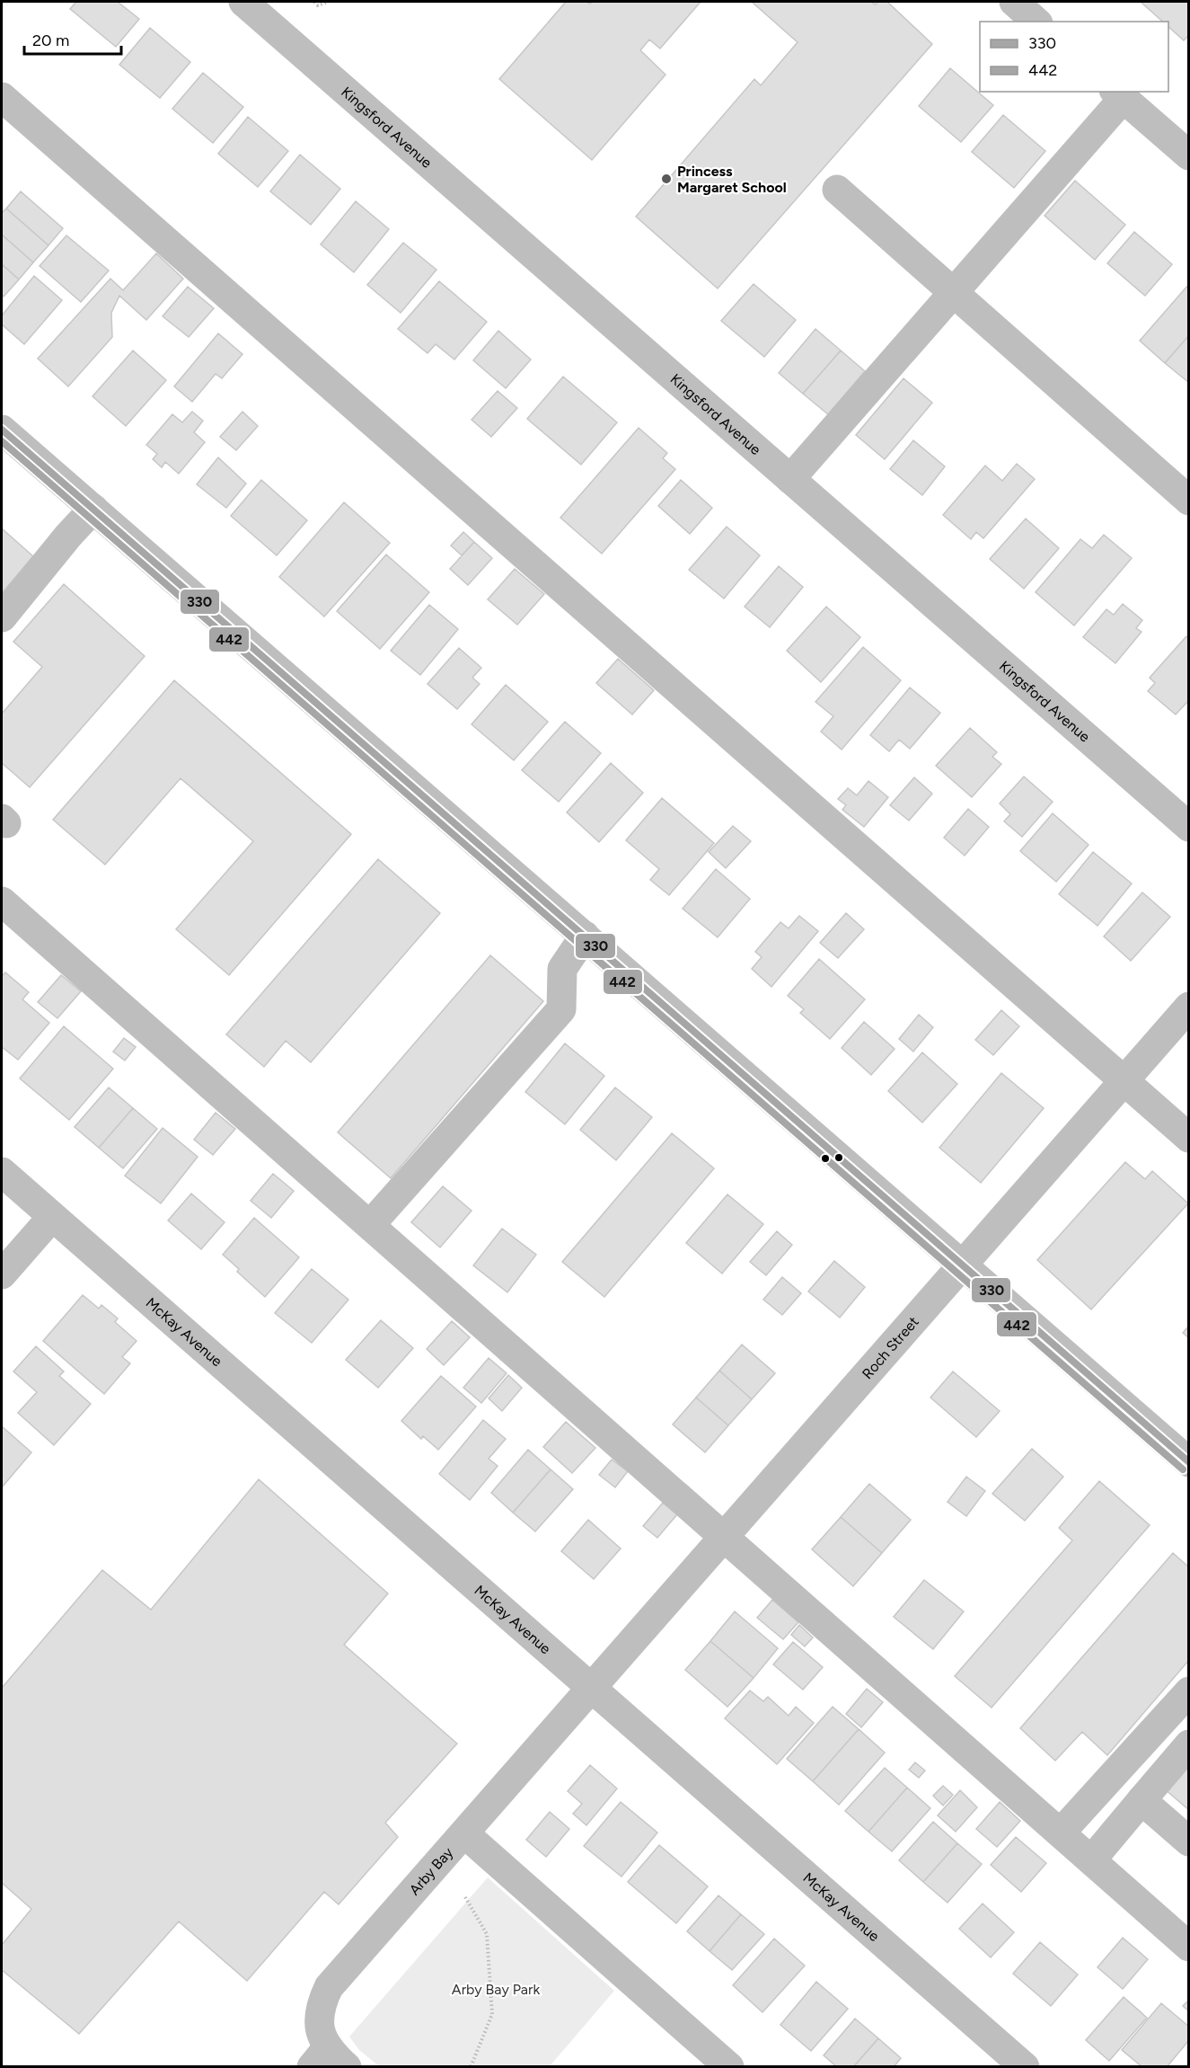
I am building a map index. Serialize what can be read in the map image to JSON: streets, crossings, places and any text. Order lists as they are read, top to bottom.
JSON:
{
  "streets": {
    "street": [
      "Kingsford Avenue",
      "McKay Avenue",
      "Roch Street",
      "Arby Bay"
    ]
  },
  "crossings": [
    ["McKay Avenue", "Roch Street"],
    ["McKay Avenue", "Arby Bay"],
    ["Roch Street", "Arby Bay"]
  ],
  "parks": ["Arby Bay Park"],
  "places": ["Princess Margaret School"],
  "lines": ["transit line 330", "transit line 442"],
  "legend": ["330", "442"],
  "scale_bar": "20 m"
}
